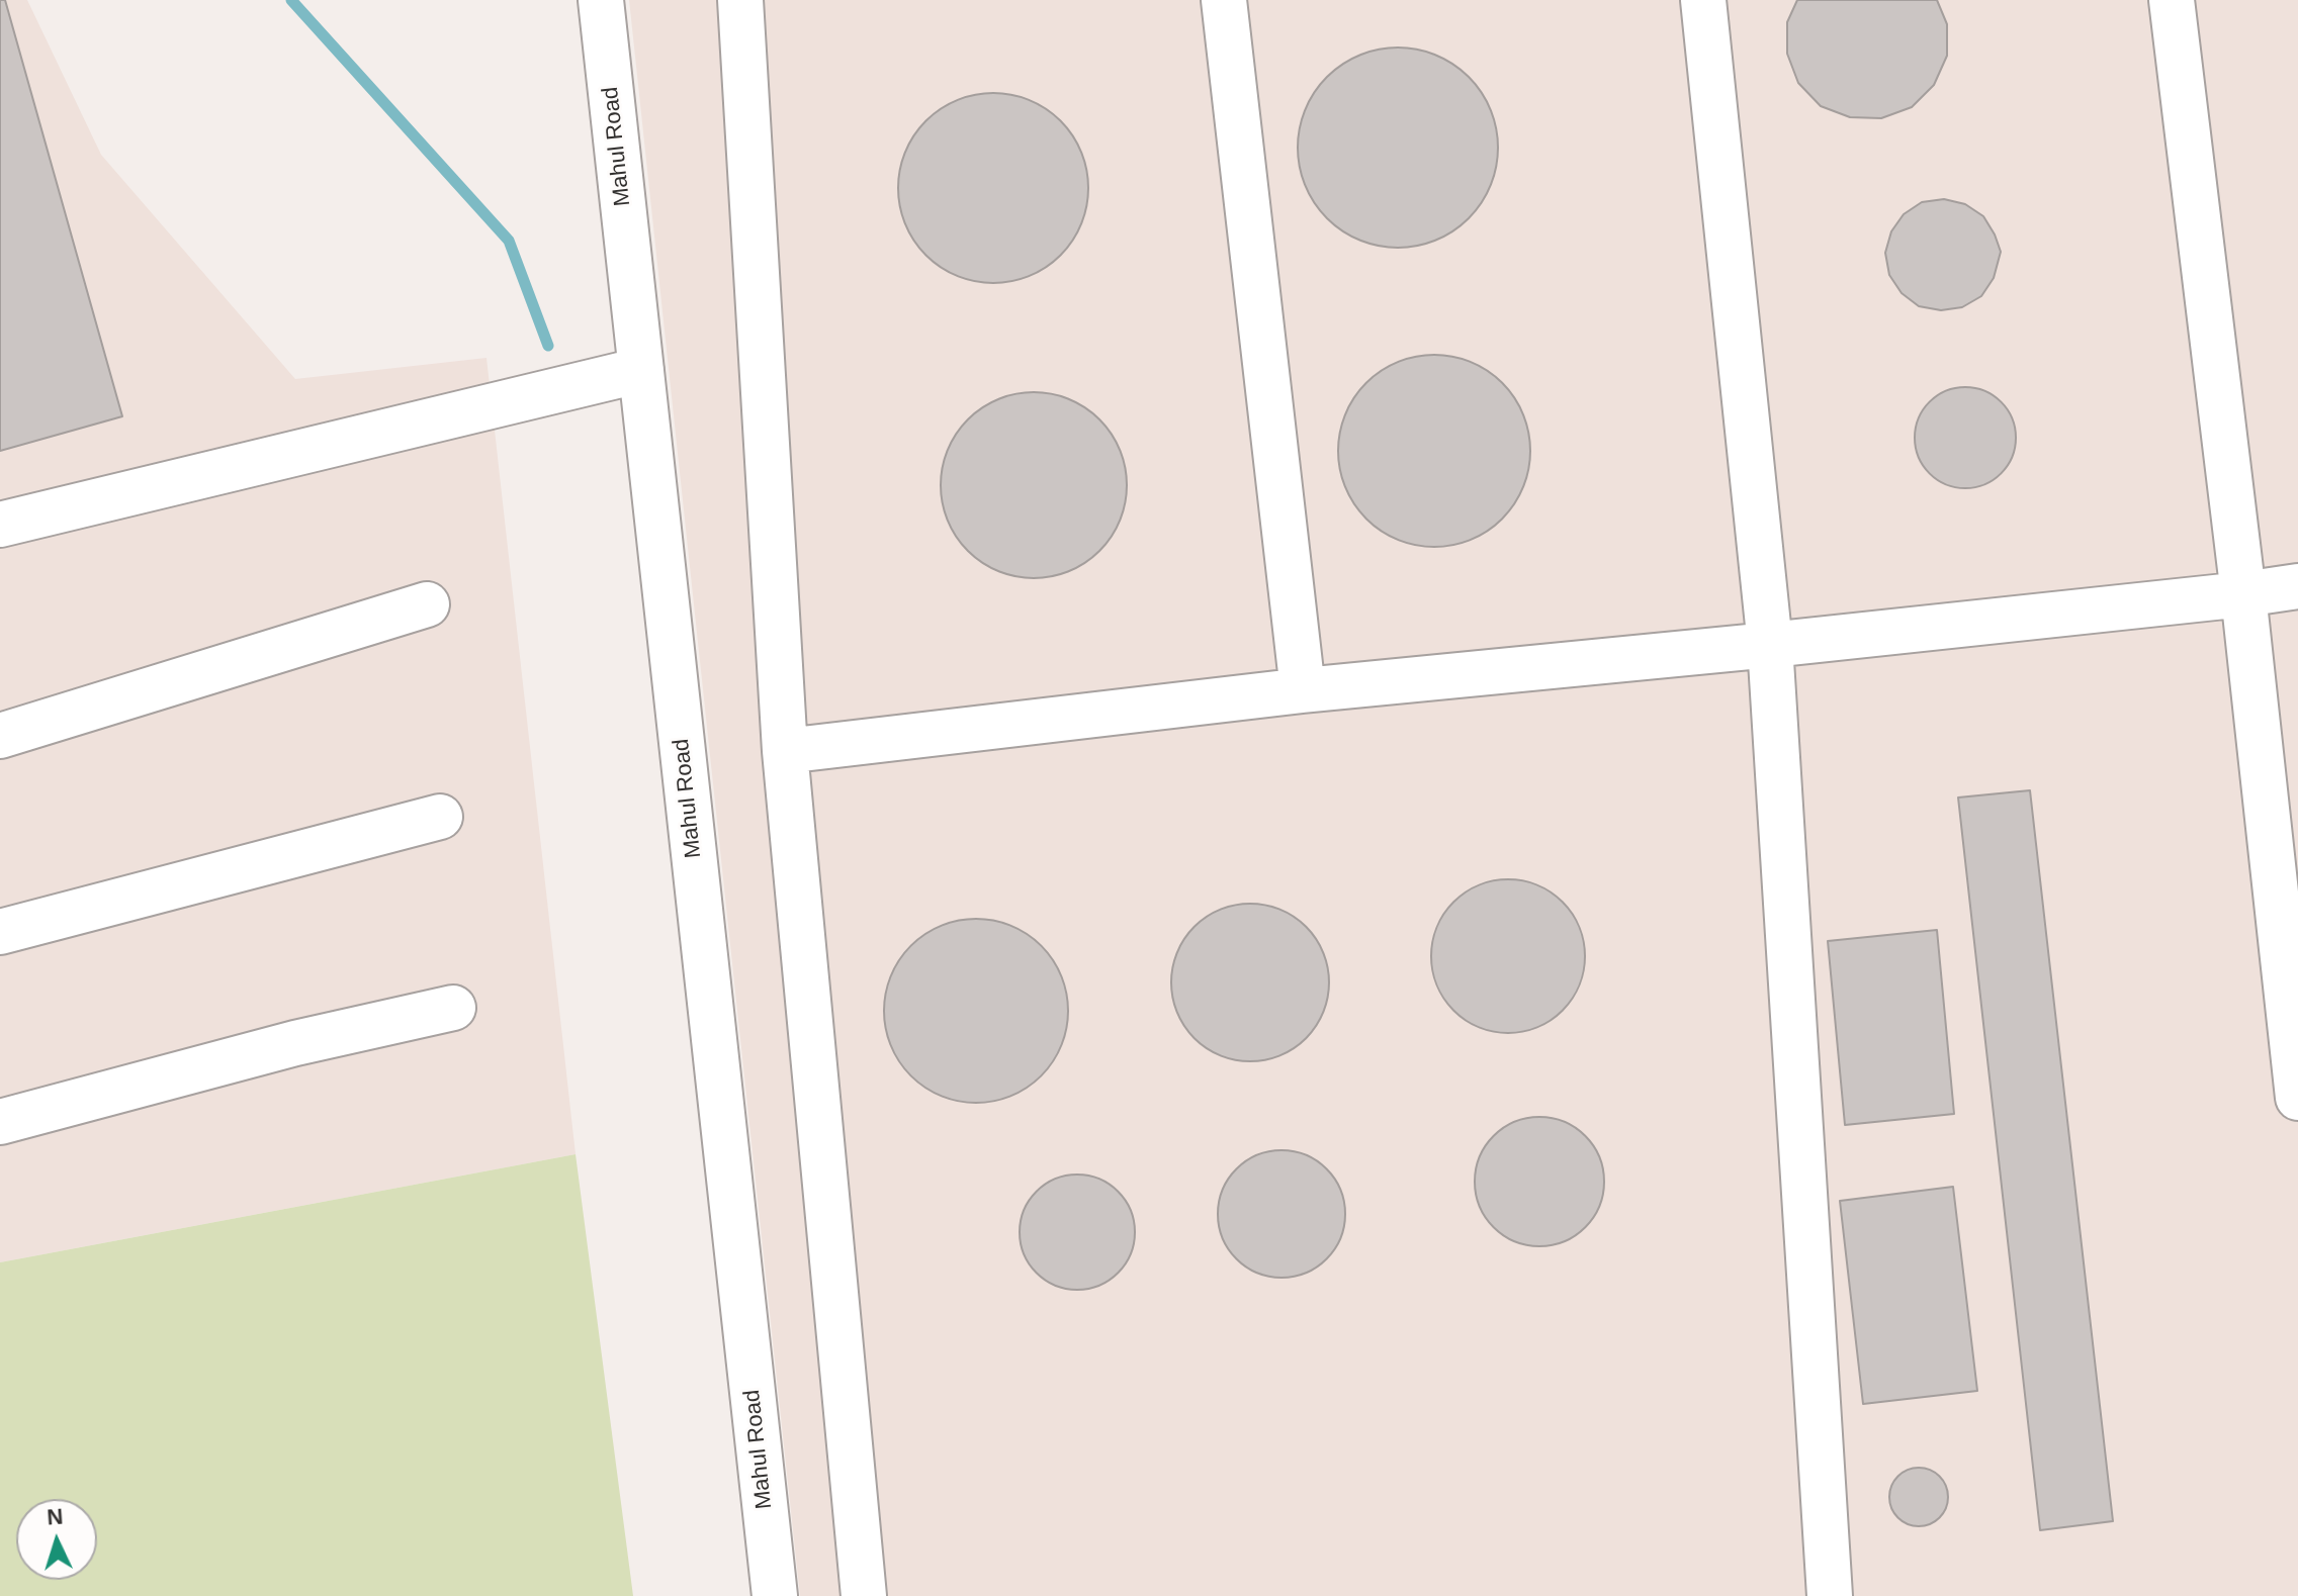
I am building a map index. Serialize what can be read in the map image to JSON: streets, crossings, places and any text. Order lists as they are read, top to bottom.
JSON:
{
  "streets": {
    "street": ["Mahul Road"]
  },
  "north": "top"
}
